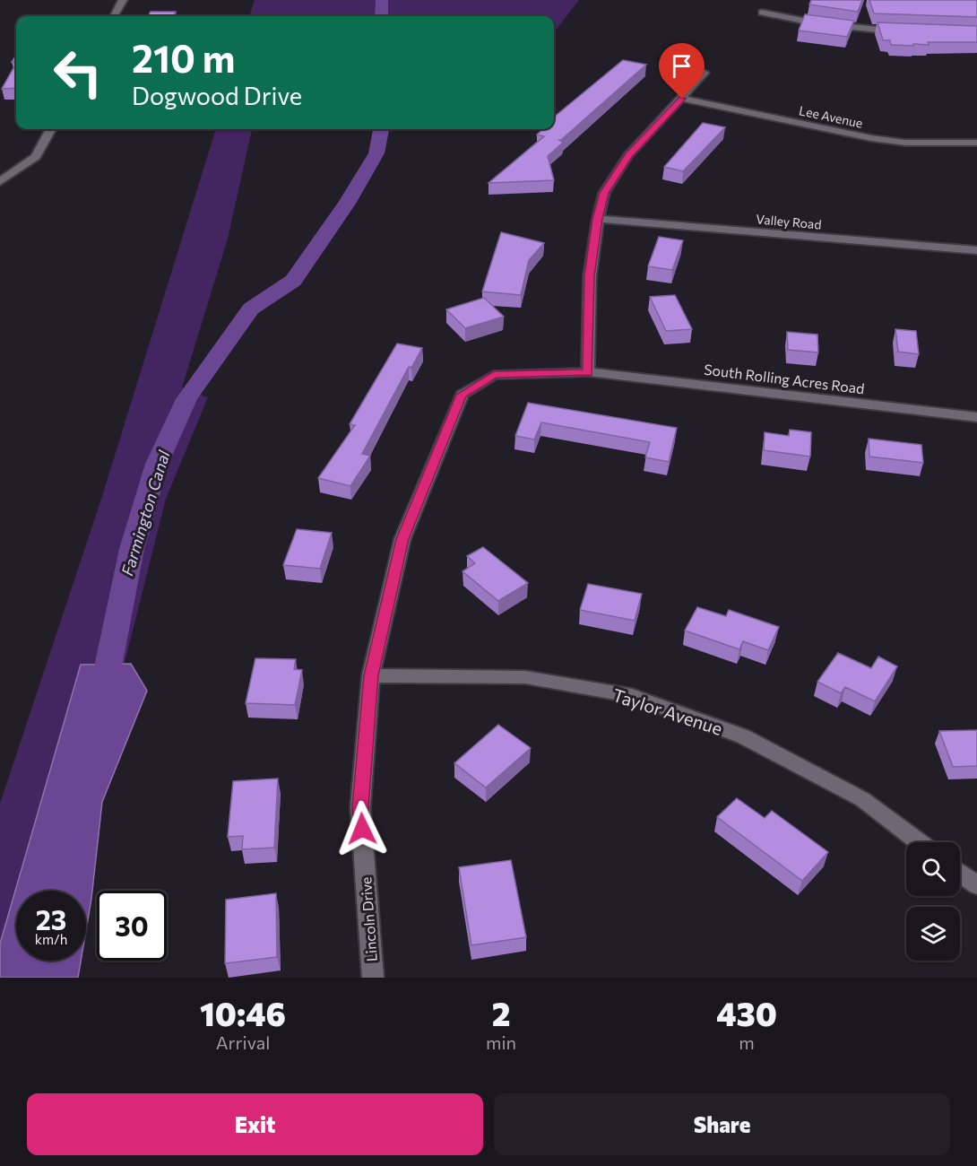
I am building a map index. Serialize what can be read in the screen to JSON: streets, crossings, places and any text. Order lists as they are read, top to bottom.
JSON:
{
  "streets": {
    "street": [
      "Lee Avenue",
      "Valley Road",
      "South Rolling Acres Road",
      "Taylor Avenue",
      "Lincoln Drive"
    ]
  },
  "crossings": [
    ["South Rolling Acres Road", "Lincoln Drive"],
    ["Taylor Avenue", "Lincoln Drive"]
  ],
  "water": ["Farmington Canal"],
  "page": {
    "turn": ["210 m", "Dogwood Drive"],
    "speed": "23 km/h",
    "limit": "30",
    "eta": [
      "10:46",
      "Arrival",
      "2",
      "min",
      "430",
      "m"
    ],
    "buttons": ["Exit", "Share"]
  }
}
